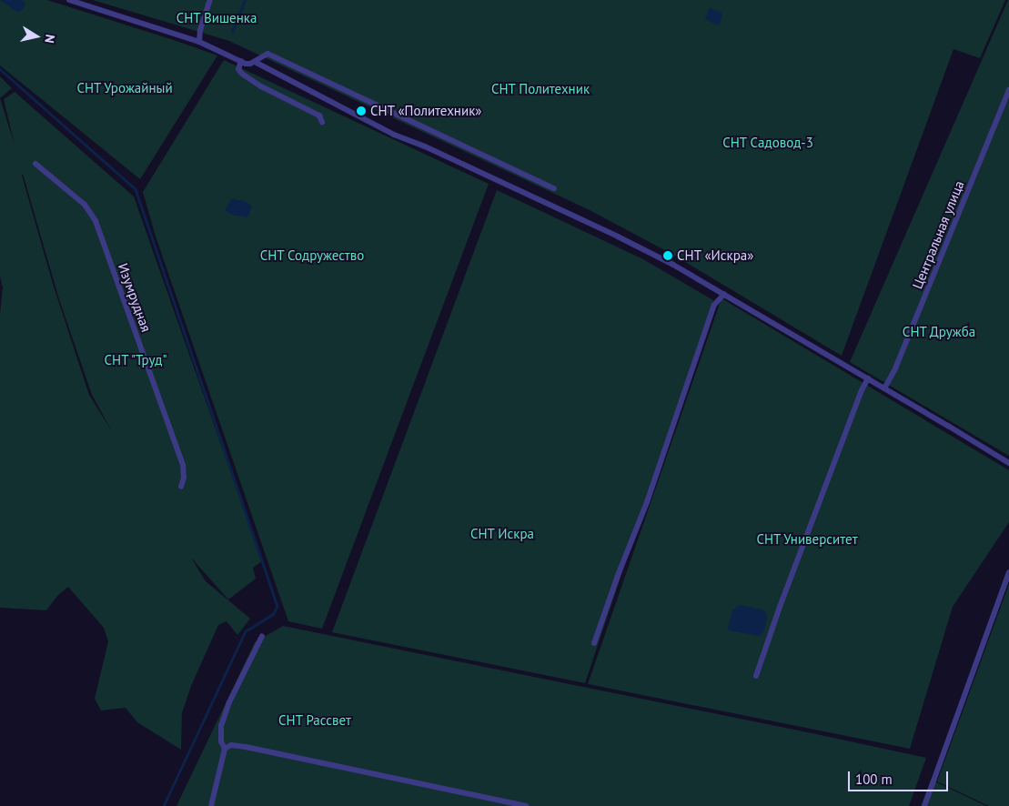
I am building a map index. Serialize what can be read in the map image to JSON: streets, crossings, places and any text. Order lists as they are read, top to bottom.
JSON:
{
  "streets": {
    "street": ["Центральная улица", "Изумрудная"]
  },
  "parks": [
    "СНТ Вишенка",
    "СНТ Урожайный",
    "СНТ Политехник",
    "СНТ Садовод-3",
    "СНТ Содружество",
    "СНТ Дружба",
    "СНТ \"Труд\"",
    "СНТ Искра",
    "СНТ Университет",
    "СНТ Рассвет"
  ],
  "places": ["СНТ «Политехник»", "СНТ «Искра»"],
  "scale_bar": "100 m",
  "north": "right"
}
